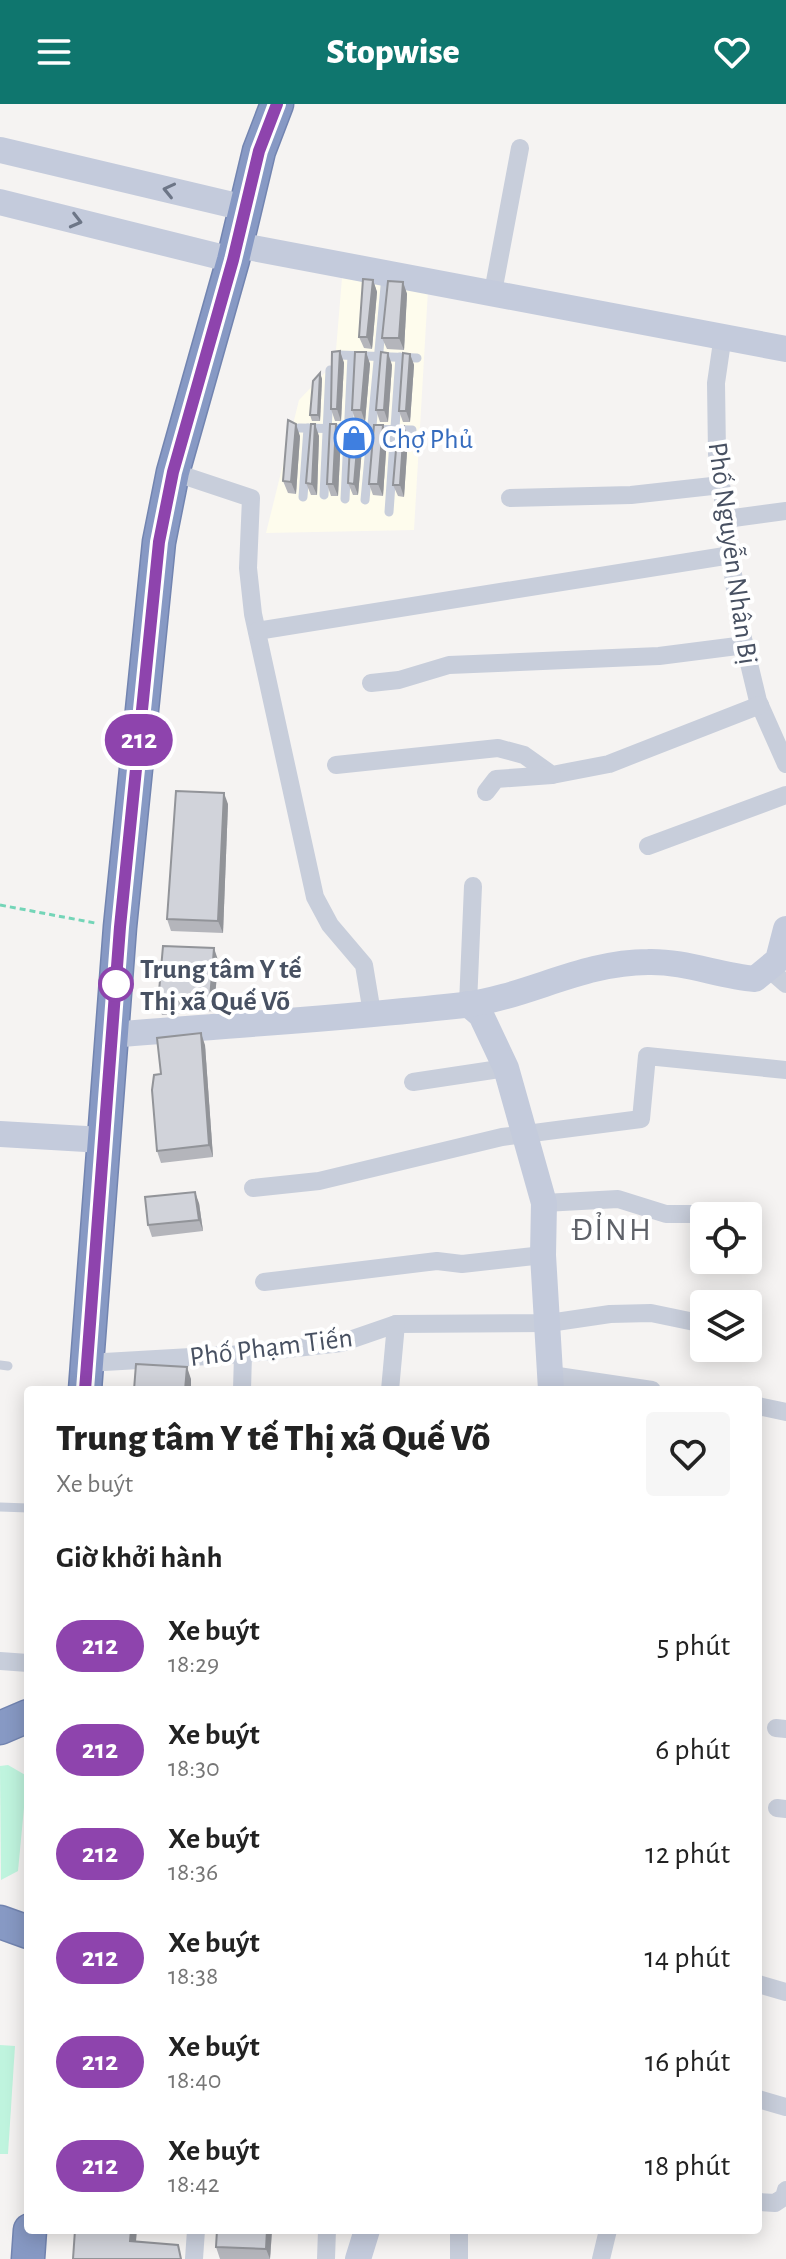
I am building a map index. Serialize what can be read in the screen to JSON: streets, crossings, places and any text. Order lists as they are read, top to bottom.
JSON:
{
  "streets": {
    "street": ["Phố Nguyễn Nhân Bị", "Phố Phạm Tiến"]
  },
  "districts": ["ĐỈNH"],
  "places": {
    "shop": ["Chợ Phủ"],
    "other": ["Trung tâm Y tế Thị xã Quế Võ"]
  },
  "lines": ["bus line 212"],
  "page": {
    "header": "Stopwise",
    "on_map": "212",
    "heading": [
      ["Trung tâm Y tế Thị xã Quế Võ", "Xe buýt"],
      "Giờ khởi hành"
    ],
    "list": [
      {
        "mark": "212",
        "name": "Xe buýt",
        "note": "18:29",
        "value": "5 phút"
      },
      {
        "mark": "212",
        "name": "Xe buýt",
        "note": "18:30",
        "value": "6 phút"
      },
      {
        "mark": "212",
        "name": "Xe buýt",
        "note": "18:36",
        "value": "12 phút"
      },
      {
        "mark": "212",
        "name": "Xe buýt",
        "note": "18:38",
        "value": "14 phút"
      },
      {
        "mark": "212",
        "name": "Xe buýt",
        "note": "18:40",
        "value": "16 phút"
      },
      {
        "mark": "212",
        "name": "Xe buýt",
        "note": "18:42",
        "value": "18 phút"
      }
    ]
  }
}
